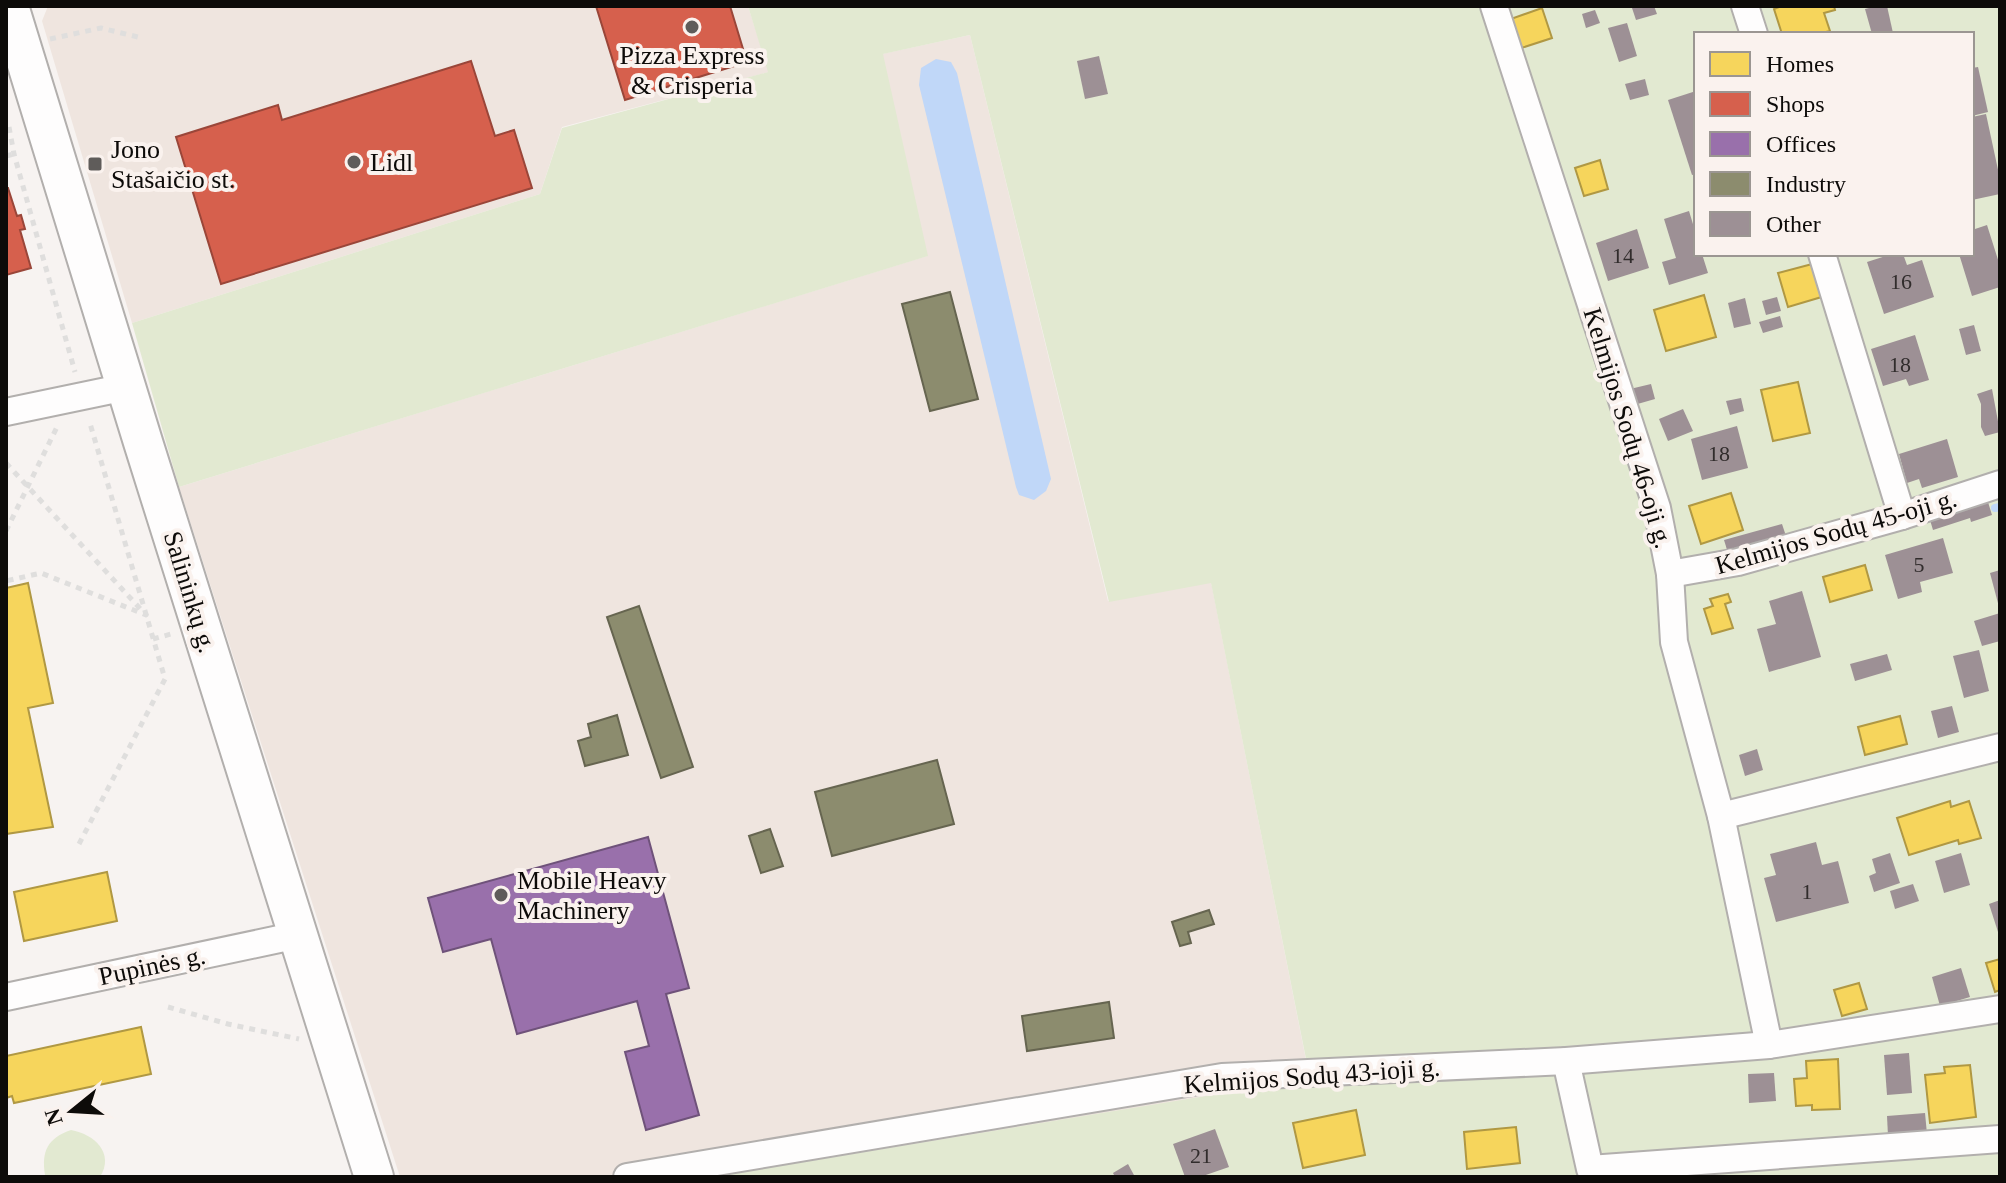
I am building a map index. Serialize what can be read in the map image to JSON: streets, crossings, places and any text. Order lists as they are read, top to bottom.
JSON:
{
  "streets": {
    "main road": ["Salininkų g."],
    "street": [
      "Kelmijos Sodų 46-oji g.",
      "Kelmijos Sodų 45-oji g.",
      "Pupinės g.",
      "Kelmijos Sodų 43-ioji g."
    ]
  },
  "crossings": [
    ["Kelmijos Sodų 46-oji g.", "Kelmijos Sodų 45-oji g."],
    ["Kelmijos Sodų 46-oji g.", "Kelmijos Sodų 43-ioji g."],
    ["Salininkų g.", "Pupinės g."]
  ],
  "places": {
    "other": ["Pizza Express & Crisperia", "Lidl", "Mobile Heavy Machinery"],
    "transit": ["Jono Stašaičio st."]
  },
  "house_numbers": [
    "14",
    "16",
    "18",
    "18",
    "5",
    "1",
    "21"
  ],
  "legend": [
    "Homes",
    "Shops",
    "Offices",
    "Industry",
    "Other"
  ],
  "north": "left"
}
